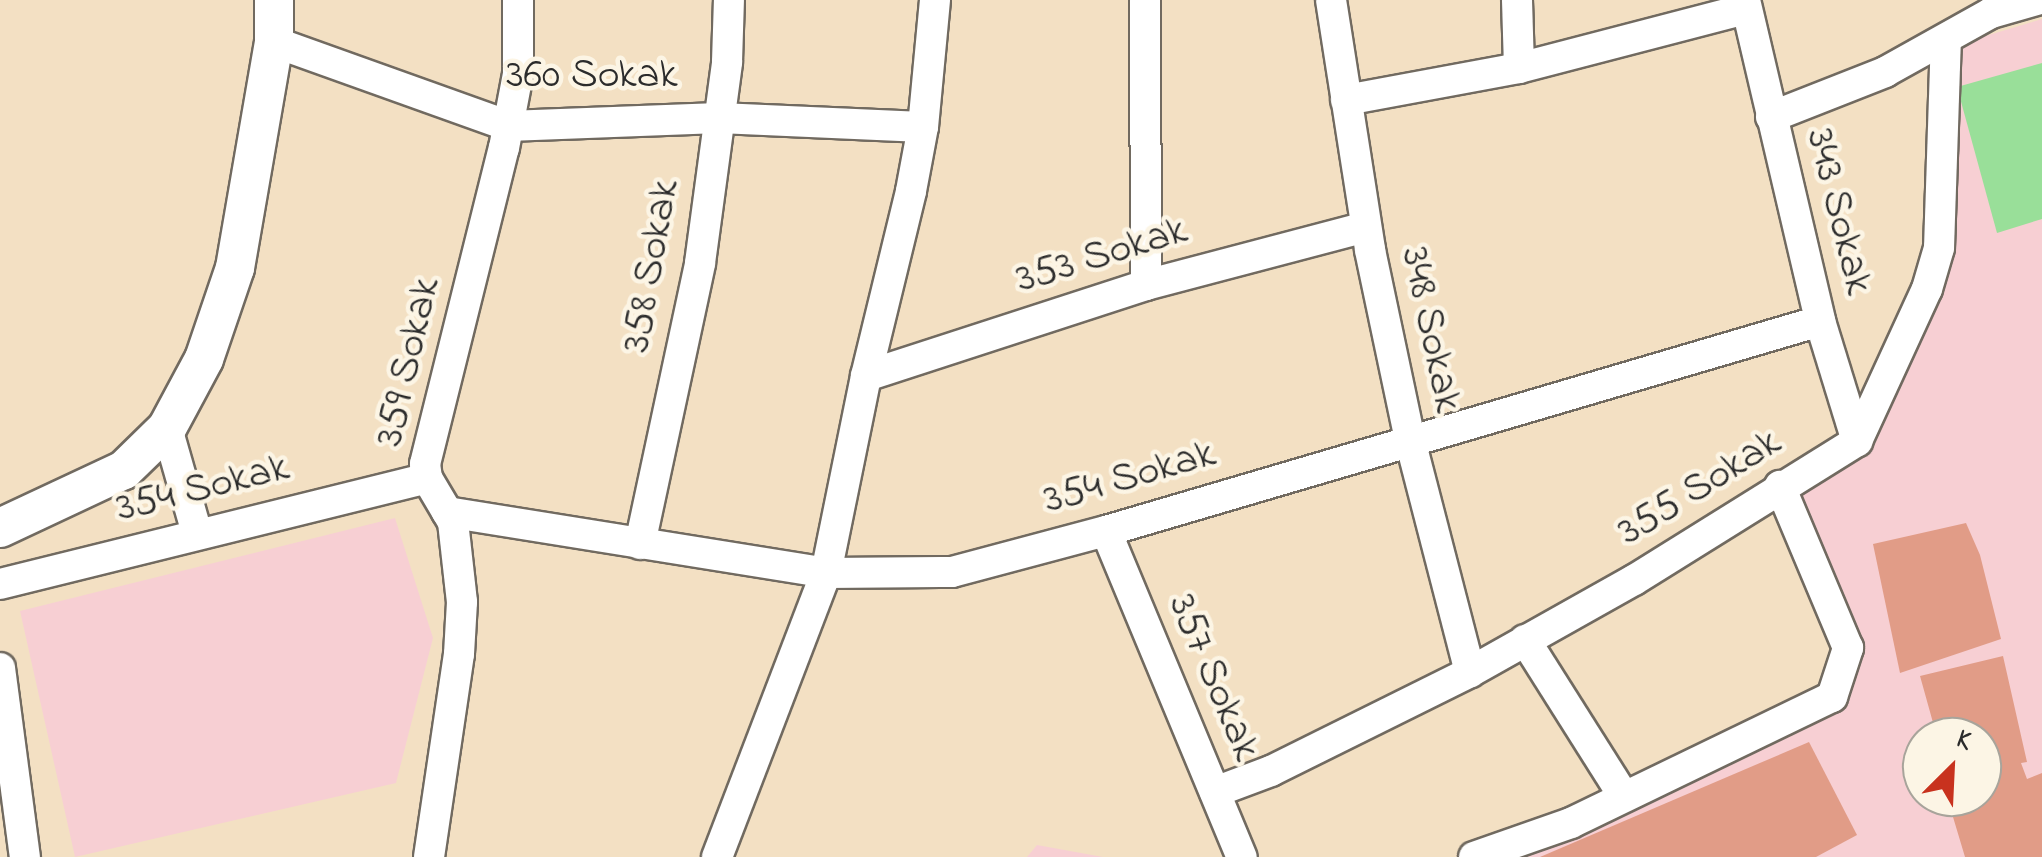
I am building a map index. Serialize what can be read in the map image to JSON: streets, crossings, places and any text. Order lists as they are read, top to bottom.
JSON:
{
  "streets": {
    "street": [
      "360 Sokak",
      "343 Sokak",
      "353 Sokak",
      "358 Sokak",
      "348 Sokak",
      "359 Sokak",
      "354 Sokak",
      "355 Sokak",
      "357 Sokak"
    ]
  },
  "crossings": [
    ["360 Sokak", "358 Sokak"],
    ["360 Sokak", "359 Sokak"],
    ["343 Sokak", "354 Sokak"],
    ["343 Sokak", "355 Sokak"],
    ["353 Sokak", "348 Sokak"],
    ["358 Sokak", "354 Sokak"],
    ["348 Sokak", "354 Sokak"],
    ["348 Sokak", "355 Sokak"],
    ["359 Sokak", "354 Sokak"],
    ["354 Sokak", "357 Sokak"],
    ["355 Sokak", "357 Sokak"]
  ],
  "north": "top right"
}
